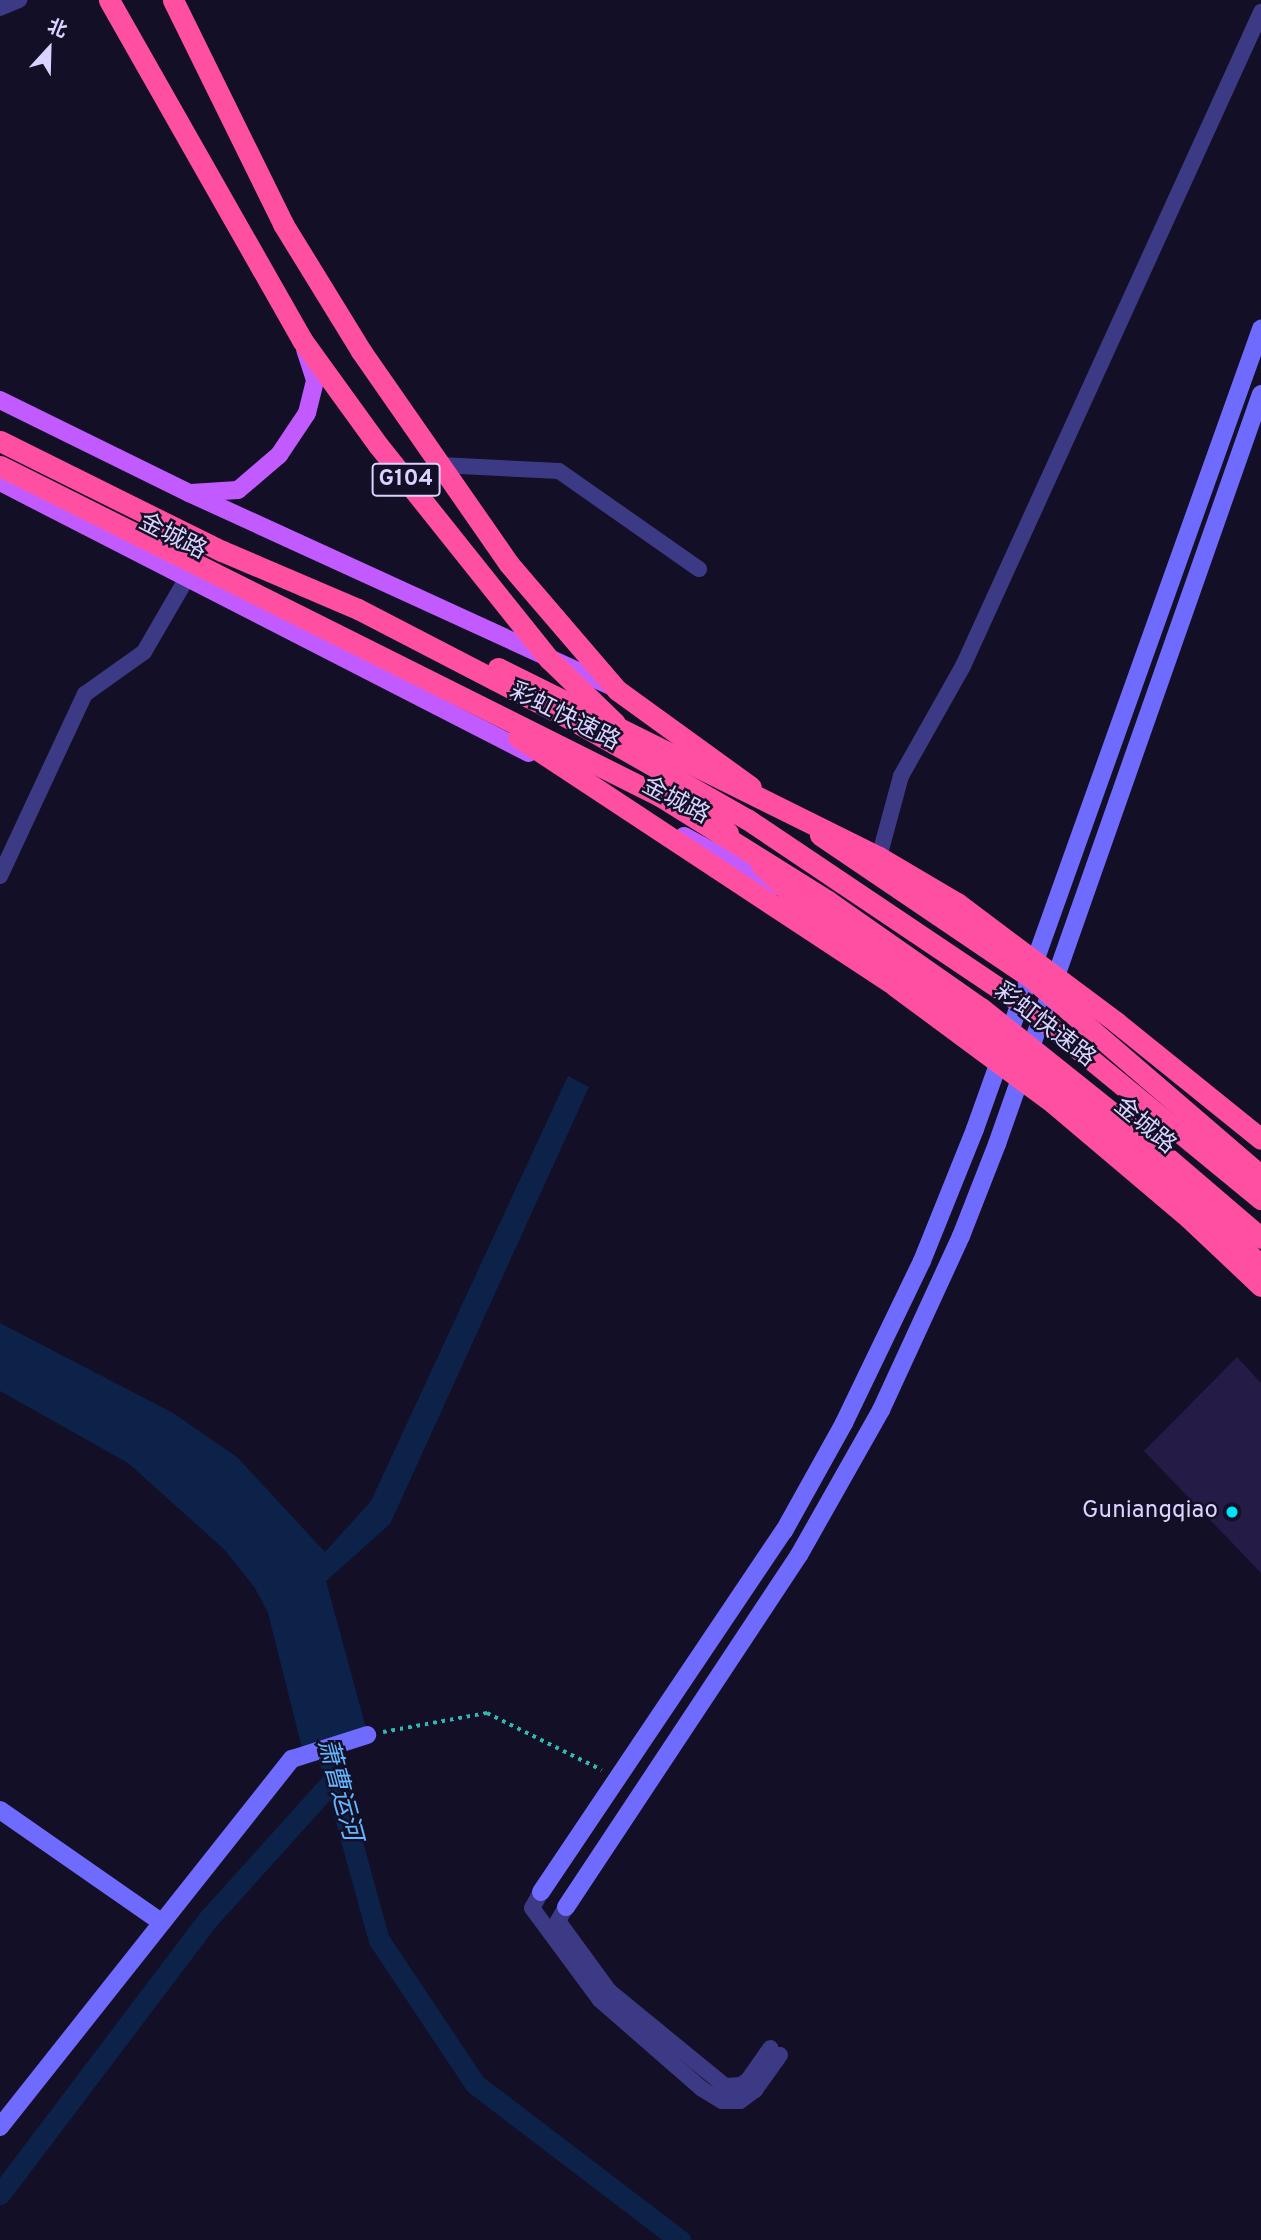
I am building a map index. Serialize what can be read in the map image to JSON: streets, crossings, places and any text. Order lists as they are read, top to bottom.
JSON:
{
  "streets": {
    "highway": ["G104", "金城路", "彩虹快速路"]
  },
  "crossings": [
    ["G104", "金城路"]
  ],
  "water": ["萧曹运河"],
  "places": ["Guniangqiao"],
  "north": "top"
}
